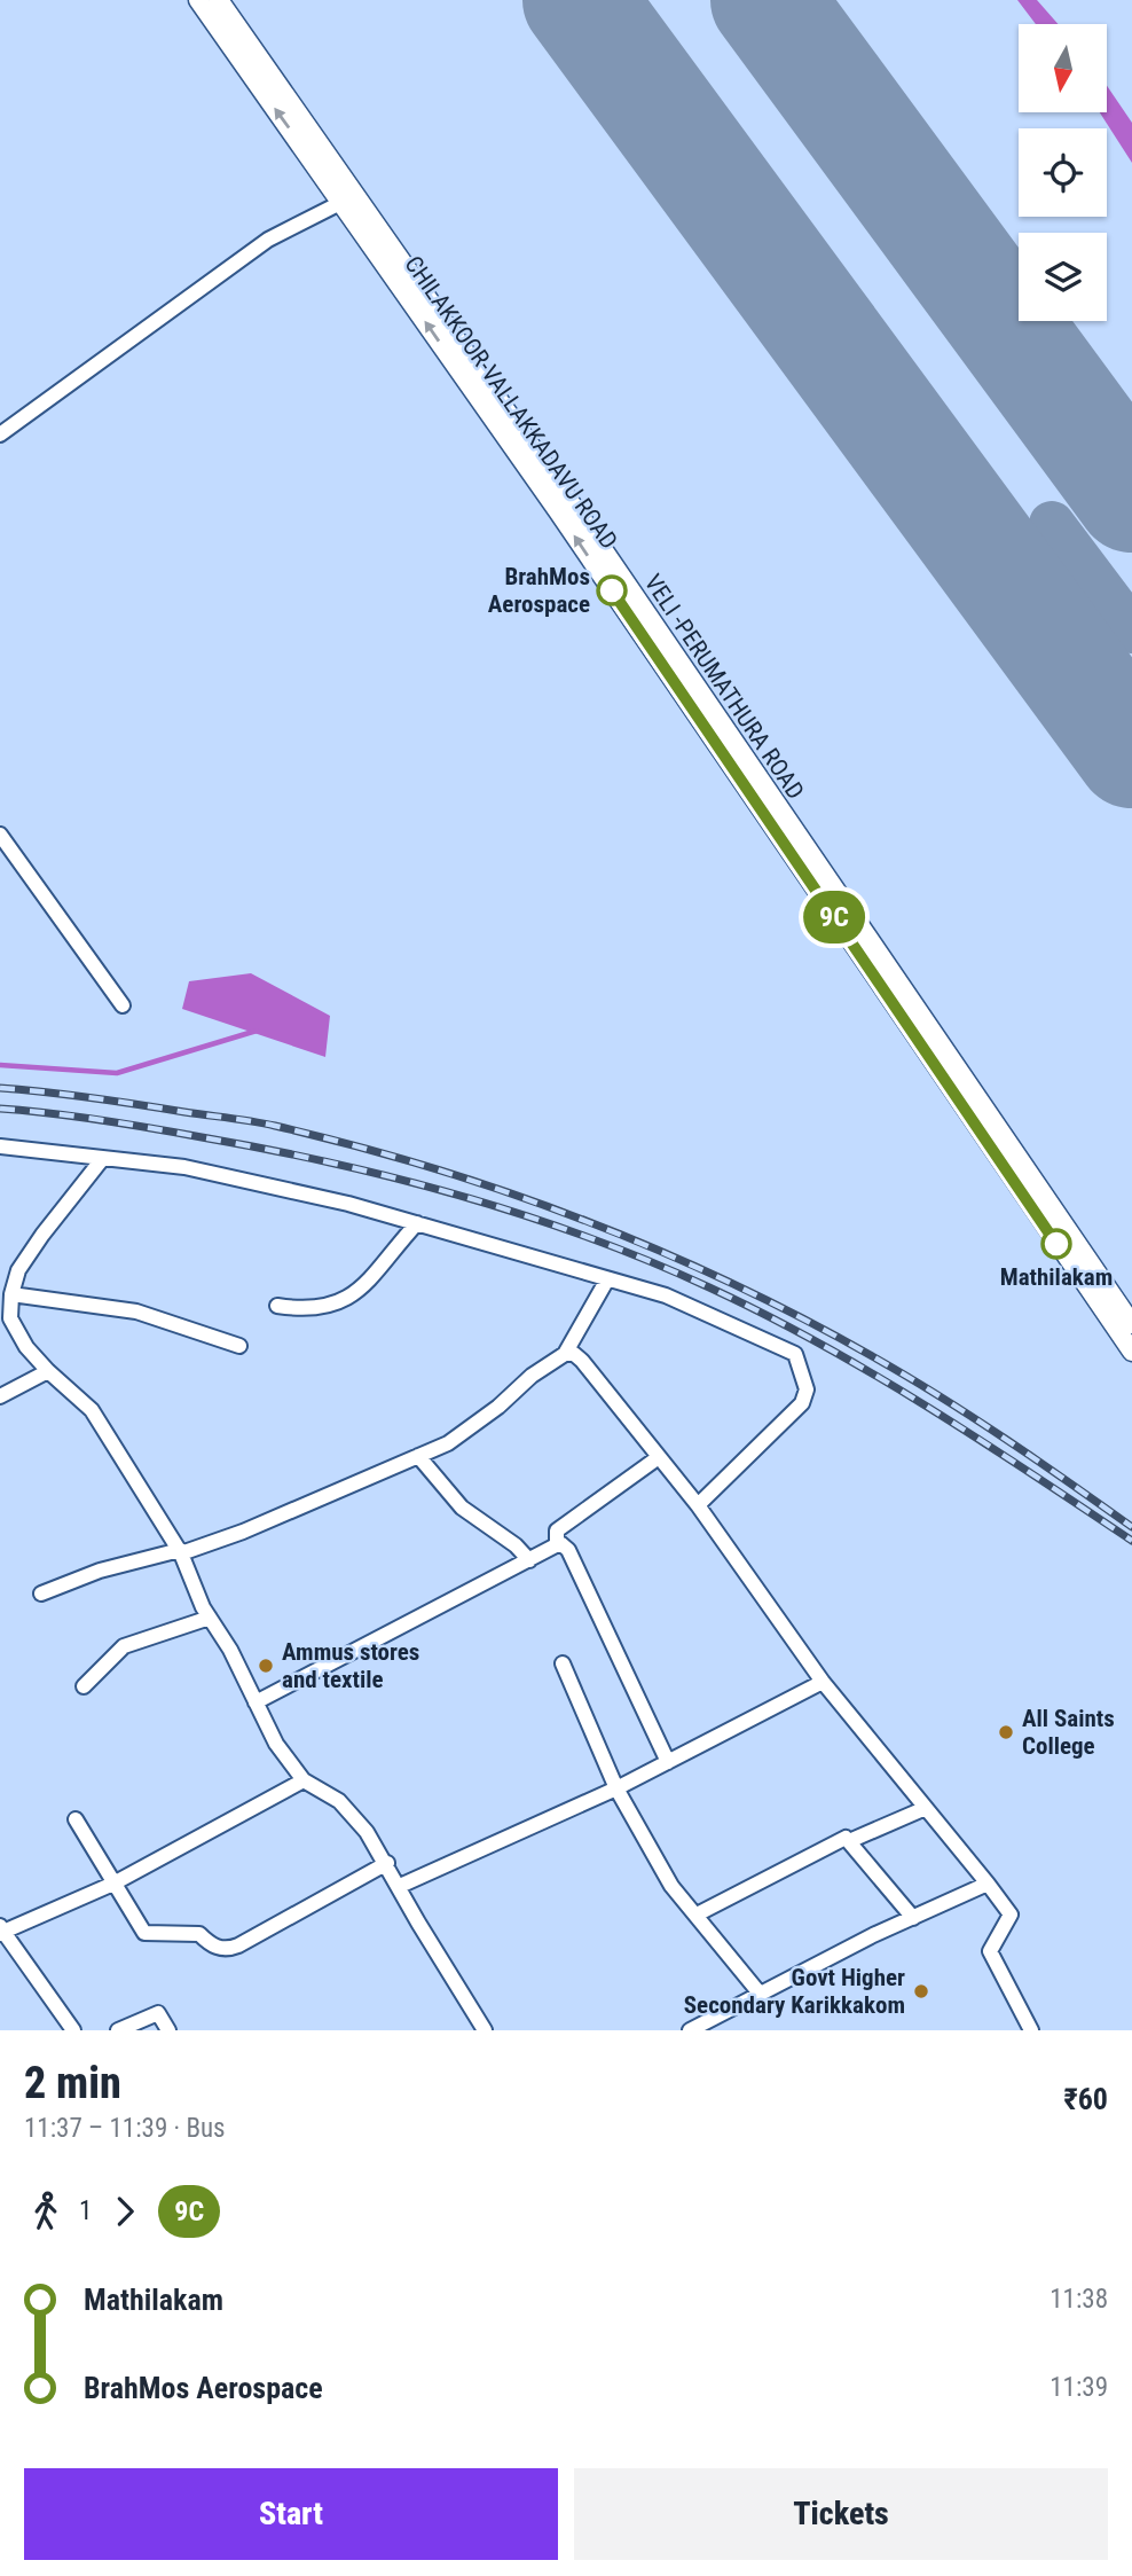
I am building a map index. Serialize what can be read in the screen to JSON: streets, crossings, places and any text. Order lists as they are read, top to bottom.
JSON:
{
  "streets": {
    "main road": ["CHILAKKOOR-VALLAKKADAVU ROAD", "VELI -PERUMATHURA ROAD"]
  },
  "one_way": ["CHILAKKOOR-VALLAKKADAVU ROAD"],
  "places": [
    "BrahMos Aerospace",
    "Mathilakam",
    "Ammus stores and textile",
    "All Saints College",
    "Govt Higher Secondary Karikkakom"
  ],
  "lines": ["bus line 9C"],
  "north": "bottom",
  "page": {
    "on_map": "9C",
    "heading": ["2 min", "11:37 – 11:39 · Bus", "₹60"],
    "legs": ["1", "9C"],
    "list": [
      {
        "name": "Mathilakam",
        "value": "11:38"
      },
      {
        "name": "BrahMos Aerospace",
        "value": "11:39"
      }
    ],
    "buttons": ["Start", "Tickets"]
  }
}
